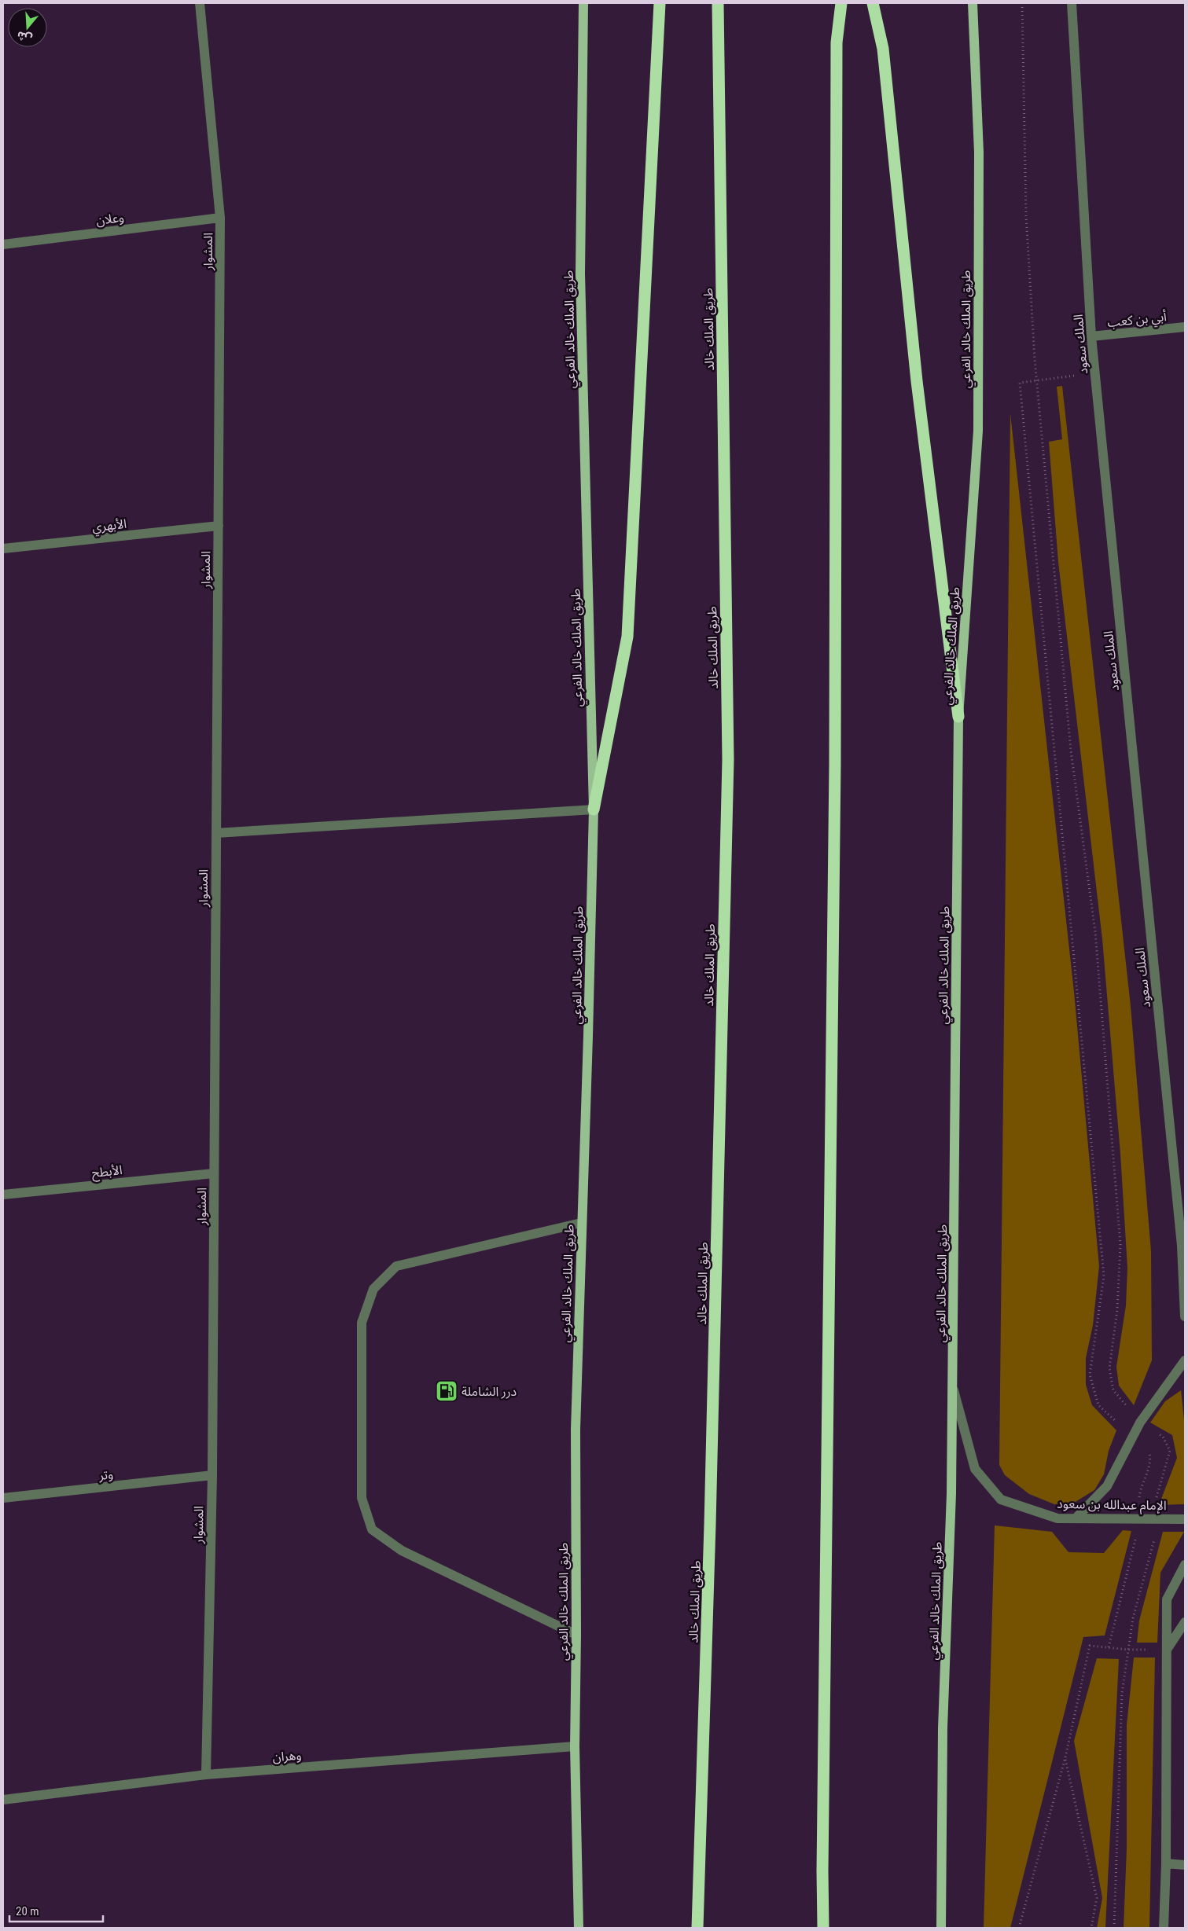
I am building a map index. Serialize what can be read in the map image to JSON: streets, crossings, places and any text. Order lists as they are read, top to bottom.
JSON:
{
  "streets": {
    "highway": ["طريق الملك خالد"],
    "main road": ["طريق الملك خالد الفرعي"],
    "street": [
      "وعلان",
      "المشوار",
      "أبي بن كعب",
      "الملك سعود",
      "الأبهري",
      "الأبطح",
      "وتر",
      "الإمام عبدالله بن سعود",
      "وهران"
    ]
  },
  "crossings": [
    ["وعلان", "المشوار"],
    ["المشوار", "الأبهري"],
    ["المشوار", "الأبطح"],
    ["المشوار", "وتر"],
    ["المشوار", "وهران"],
    ["أبي بن كعب", "الملك سعود"],
    ["طريق الملك خالد الفرعي", "الإمام عبدالله بن سعود"],
    ["طريق الملك خالد الفرعي", "وهران"]
  ],
  "places": {
    "fuel station": ["درر الشاملة"]
  },
  "scale_bar": "20 m",
  "north": "bottom"
}
